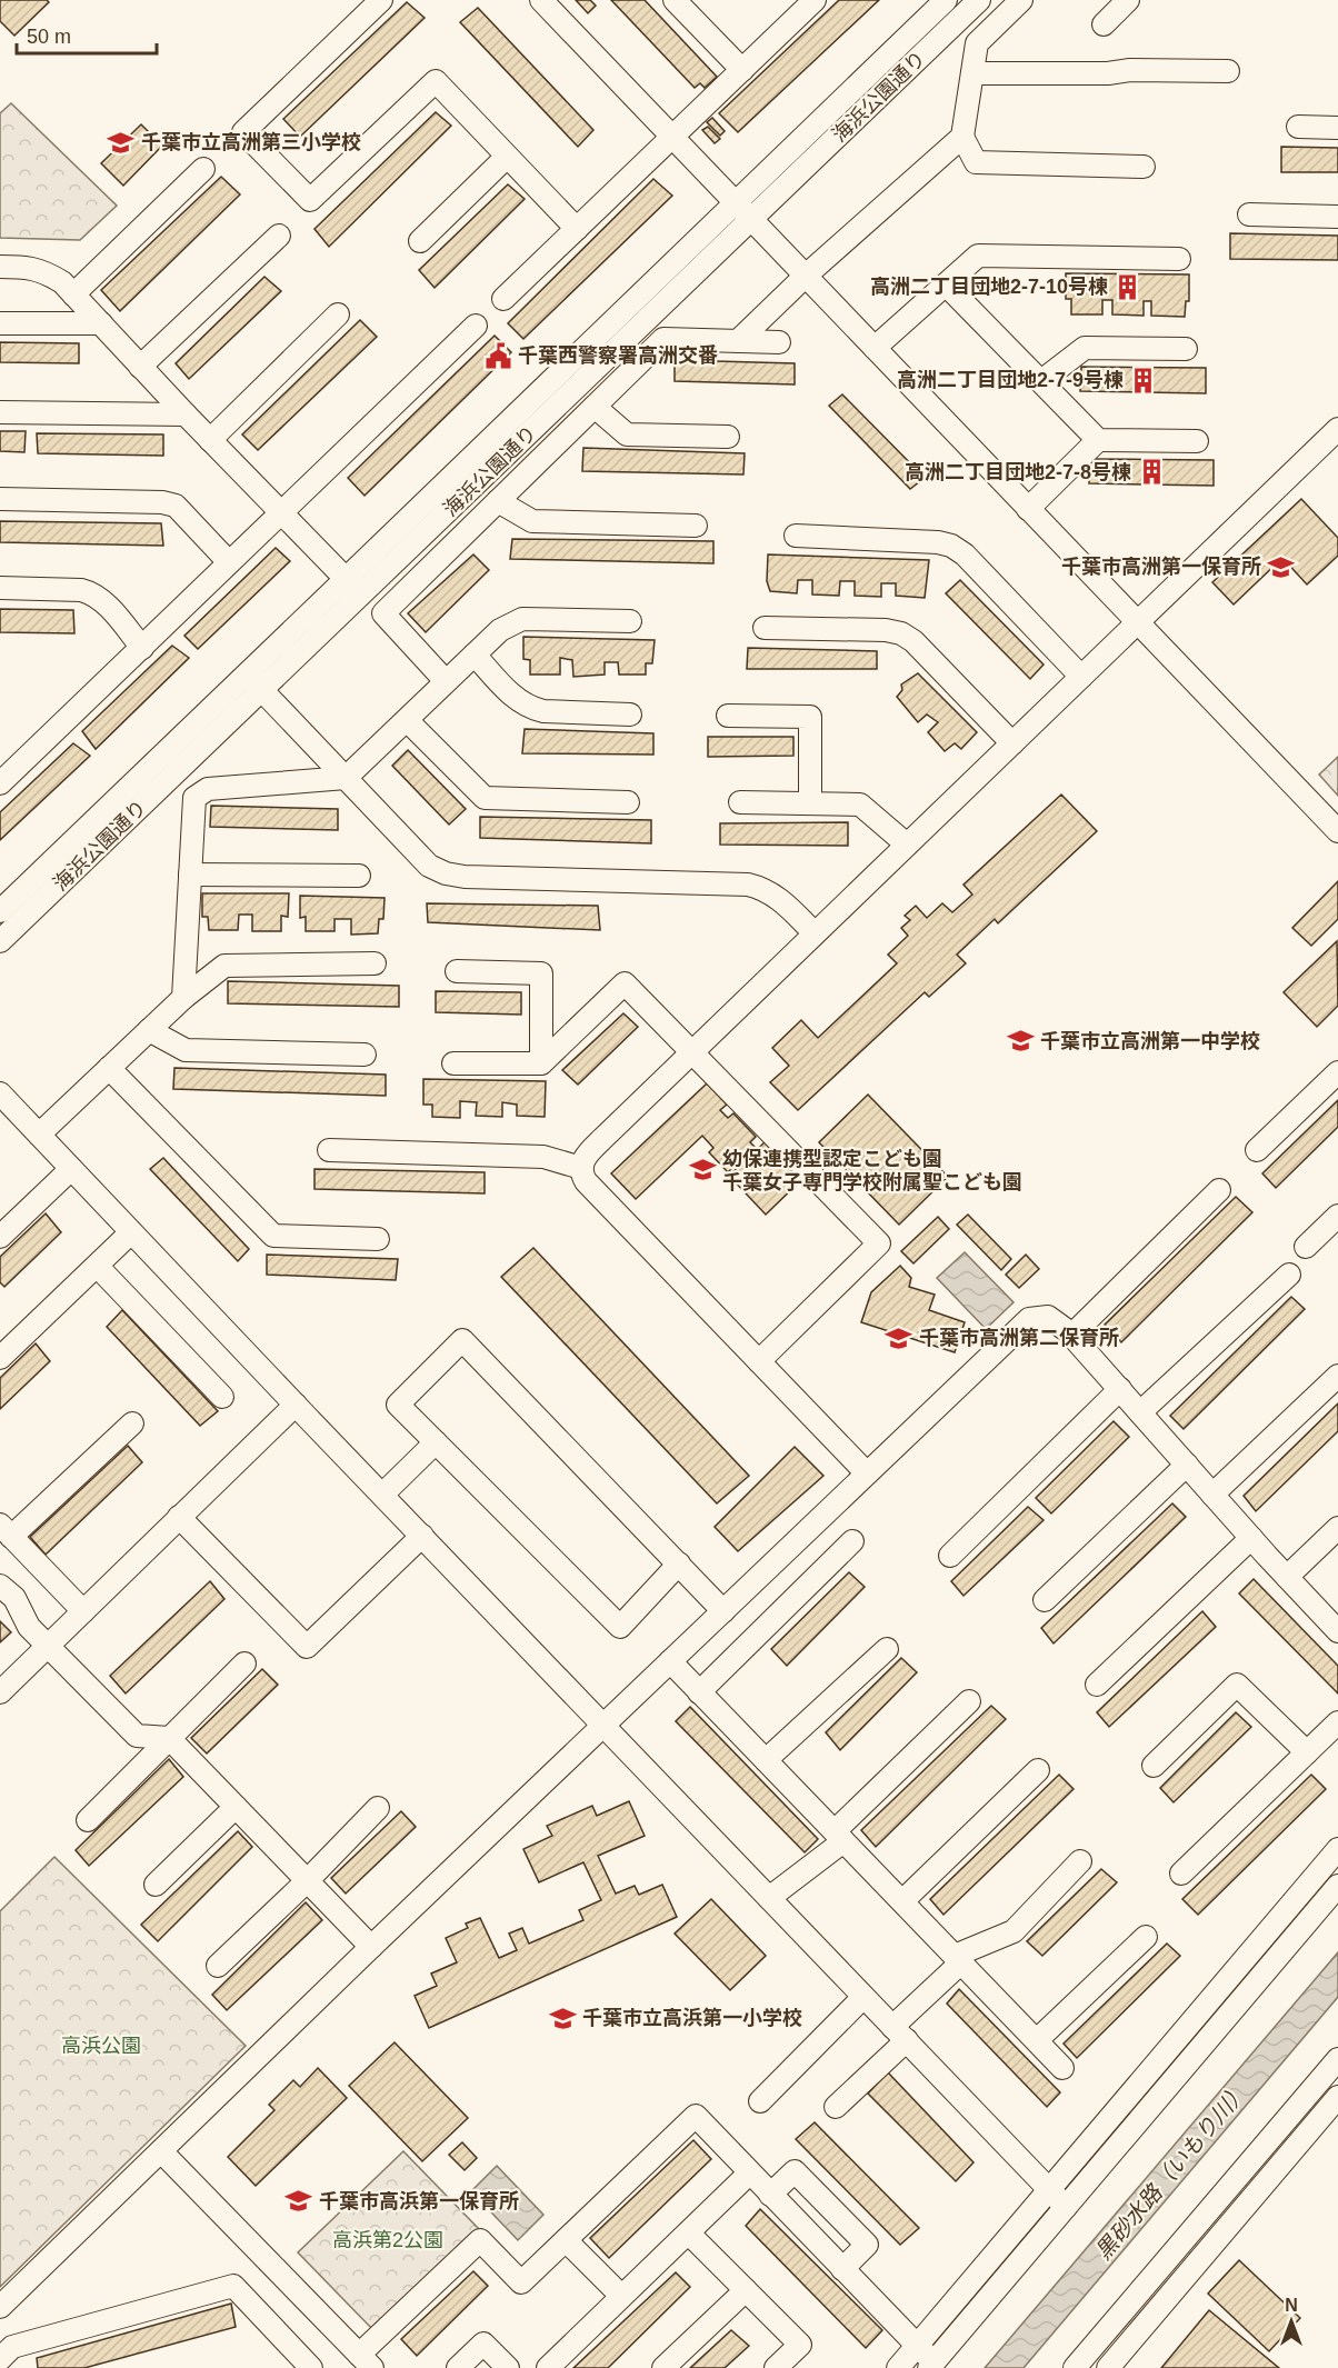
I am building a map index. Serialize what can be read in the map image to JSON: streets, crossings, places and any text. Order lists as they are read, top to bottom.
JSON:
{
  "streets": {
    "street": ["海浜公園通り"]
  },
  "water": ["黒砂水路（いもり川）"],
  "parks": ["高浜公園", "高浜第2公園"],
  "places": {
    "school or university": [
      "千葉市立高洲第三小学校",
      "千葉市高洲第一保育所",
      "千葉市立高洲第一中学校",
      "幼保連携型認定こども園 千葉女子専門学校附属聖こども園",
      "千葉市高洲第二保育所",
      "千葉市立高浜第一小学校",
      "千葉市高浜第一保育所"
    ],
    "building": ["高洲二丁目団地2-7-10号棟", "高洲二丁目団地2-7-9号棟", "高洲二丁目団地2-7-8号棟"],
    "public building": ["千葉西警察署高洲交番"]
  },
  "scale_bar": "50 m",
  "north": "top"
}
